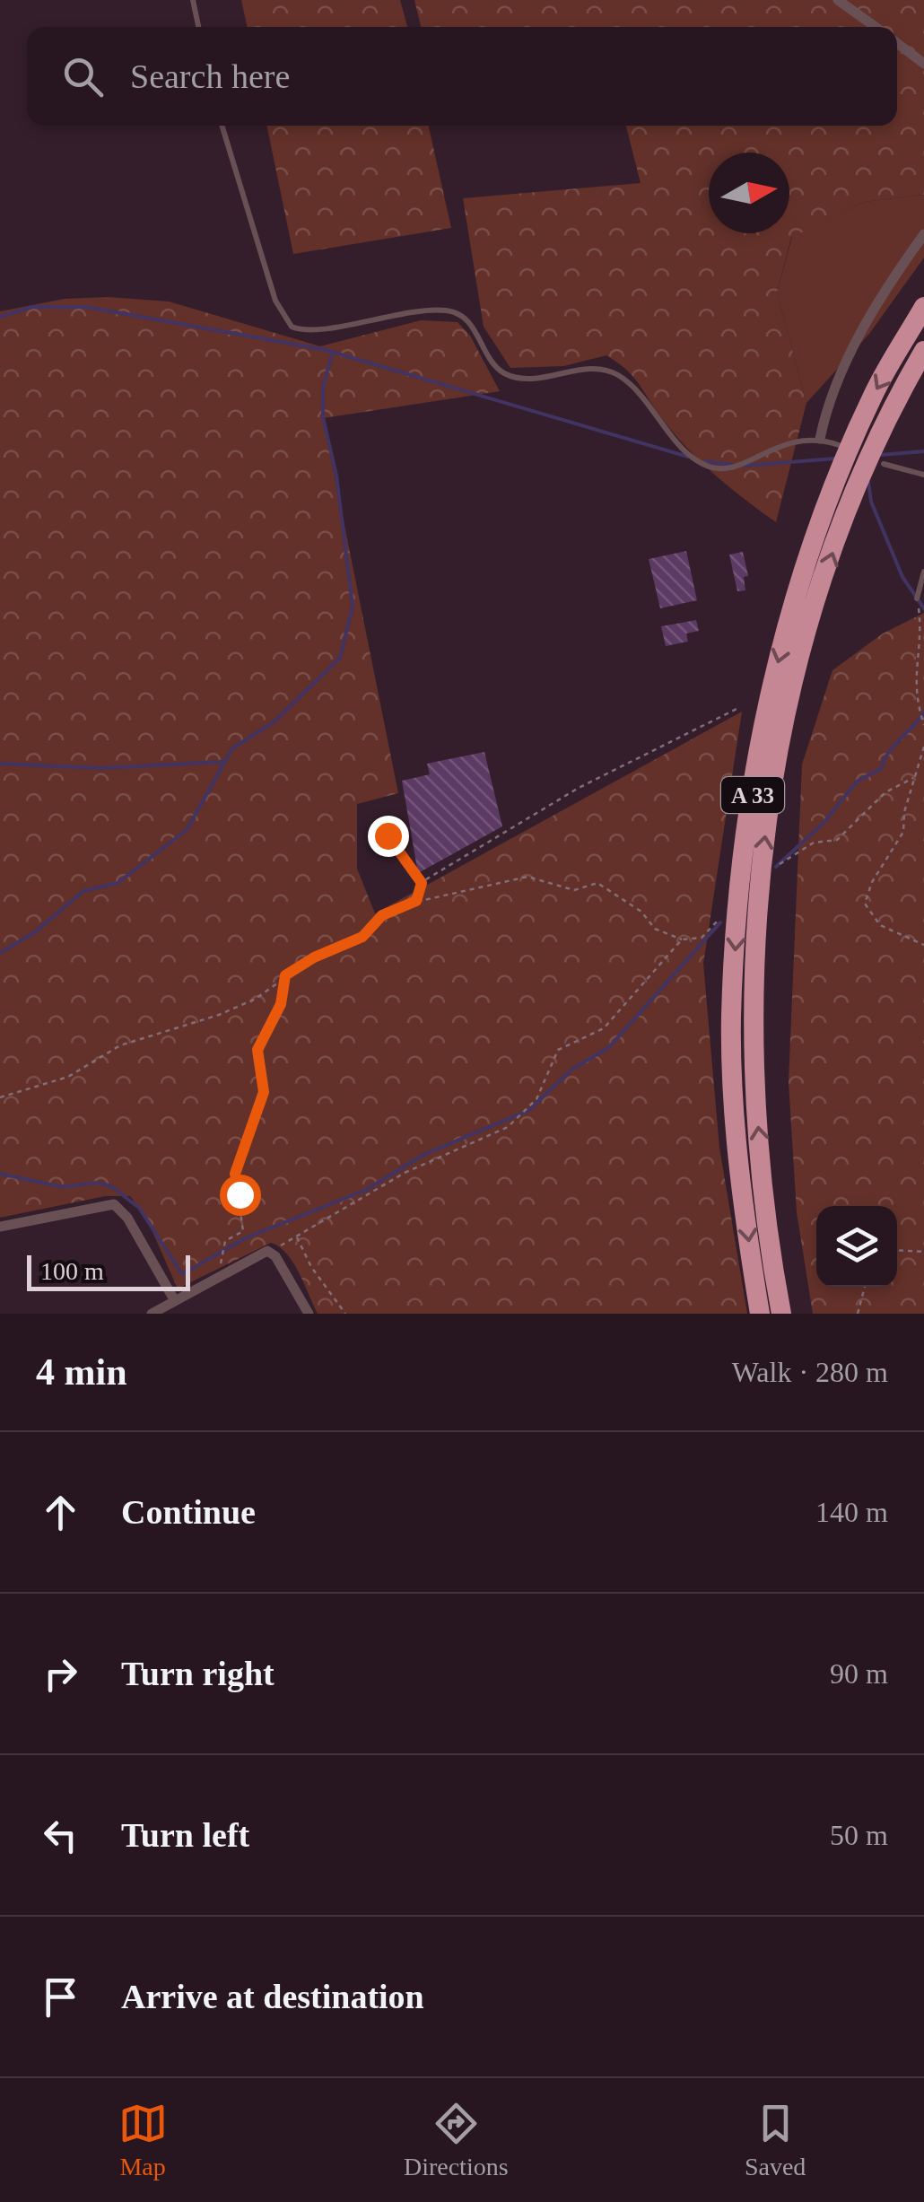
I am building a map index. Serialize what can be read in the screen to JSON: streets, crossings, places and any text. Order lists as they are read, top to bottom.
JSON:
{
  "streets": {
    "highway": ["A 33"]
  },
  "scale_bar": "100 m",
  "north": "right",
  "page": {
    "search": "Search here",
    "scale": "100 m",
    "heading": ["4 min", "Walk · 280 m"],
    "list": [
      ["Continue", "140 m"],
      ["Turn right", "90 m"],
      ["Turn left", "50 m"],
      "Arrive at destination"
    ],
    "nav": ["Map", "Directions", "Saved"]
  }
}
